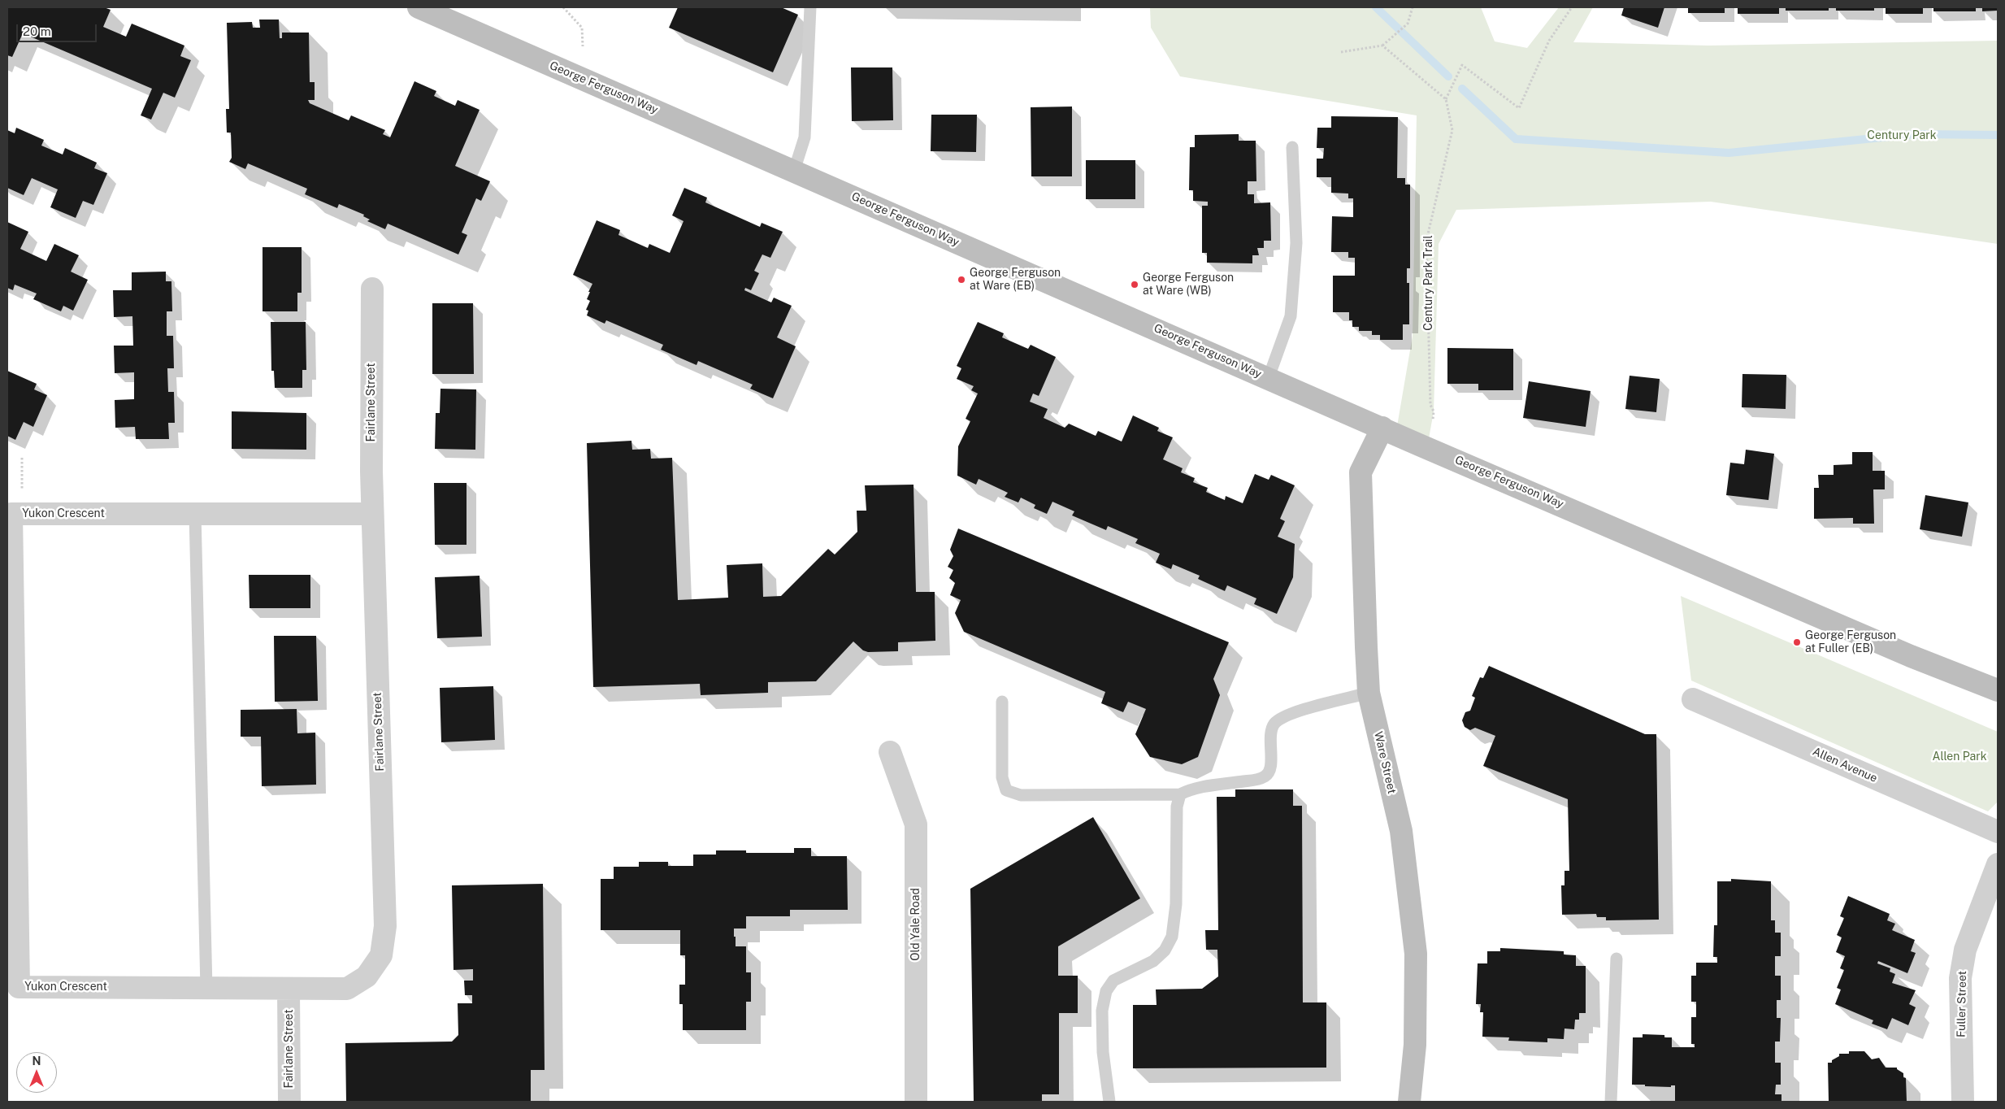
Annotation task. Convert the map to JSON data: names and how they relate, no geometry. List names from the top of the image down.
{
  "streets": {
    "main road": ["George Ferguson Way", "Ware Street"],
    "street": [
      "Fairlane Street",
      "Yukon Crescent",
      "Allen Avenue",
      "Old Yale Road",
      "Fuller Street"
    ],
    "path": ["Century Park Trail"]
  },
  "crossings": [
    ["George Ferguson Way", "Ware Street"],
    ["Fairlane Street", "Yukon Crescent"]
  ],
  "parks": ["Century Park", "Allen Park"],
  "places": ["George Ferguson at Ware (EB)", "George Ferguson at Ware (WB)", "George Ferguson at Fuller (EB)"],
  "scale_bar": "20 m",
  "north": "top"
}
